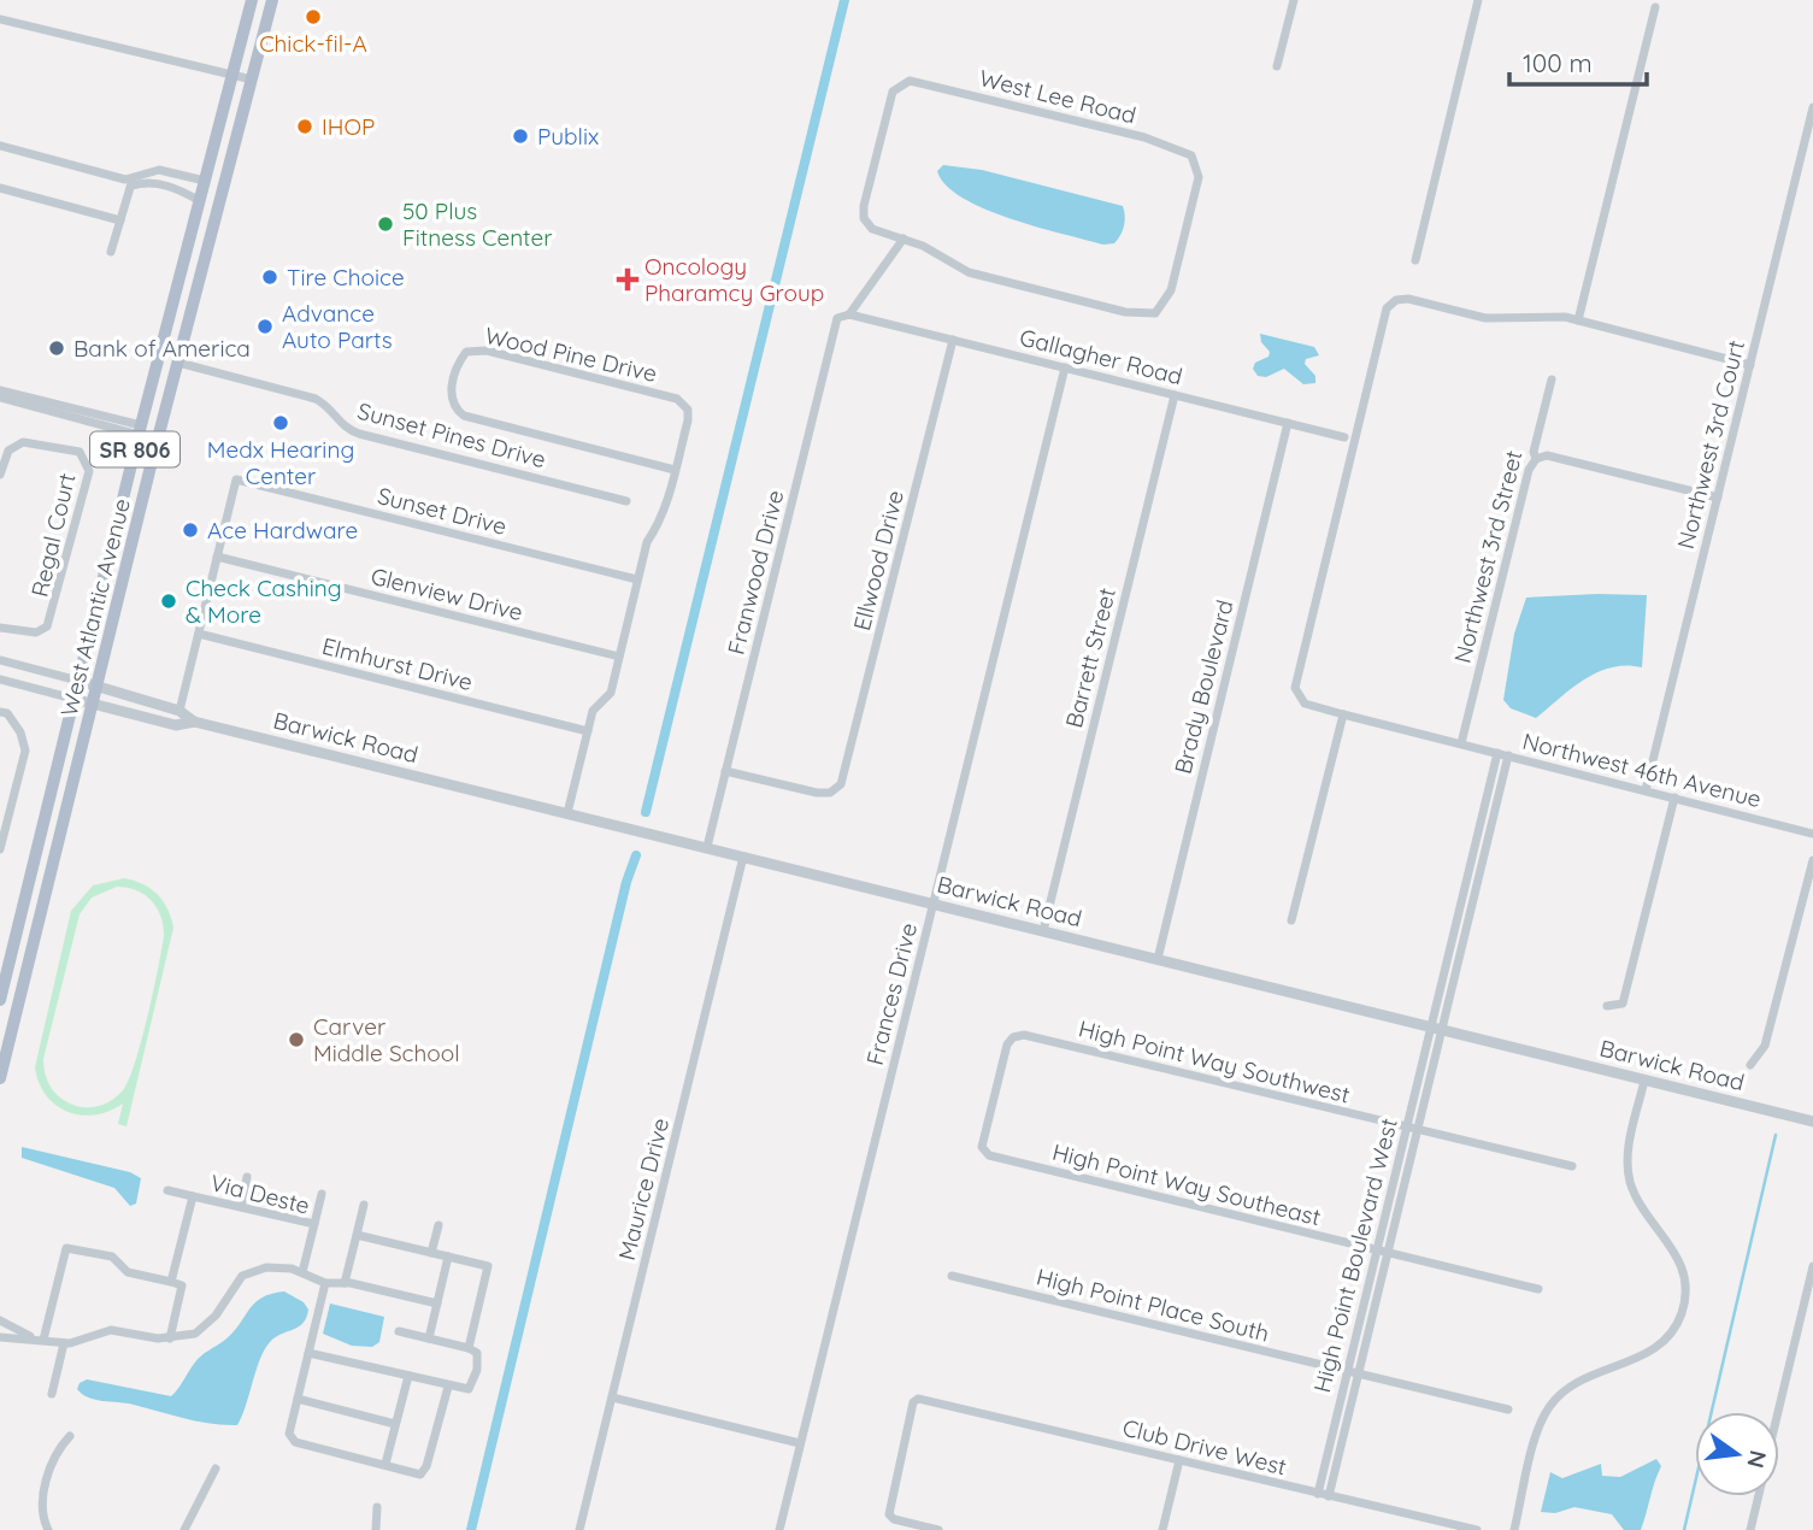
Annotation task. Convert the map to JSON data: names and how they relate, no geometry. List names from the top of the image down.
{
  "streets": {
    "main road": ["SR 806", "West Atlantic Avenue"],
    "street": [
      "West Lee Road",
      "Wood Pine Drive",
      "Gallagher Road",
      "Sunset Pines Drive",
      "Northwest 3rd Court",
      "Sunset Drive",
      "Regal Court",
      "Northwest 3rd Street",
      "Ellwood Drive",
      "Franwood Drive",
      "Glenview Drive",
      "Barrett Street",
      "Elmhurst Drive",
      "Brady Boulevard",
      "Barwick Road",
      "Northwest 46th Avenue",
      "Frances Drive",
      "High Point Way Southwest",
      "High Point Way Southeast",
      "Maurice Drive",
      "Via Deste",
      "High Point Boulevard West",
      "High Point Place South",
      "Club Drive West"
    ]
  },
  "crossings": [
    ["Wood Pine Drive", "Sunset Drive"],
    ["Wood Pine Drive", "Glenview Drive"],
    ["Wood Pine Drive", "Elmhurst Drive"],
    ["Wood Pine Drive", "Barwick Road"],
    ["Gallagher Road", "Ellwood Drive"],
    ["Gallagher Road", "Franwood Drive"],
    ["Gallagher Road", "Barrett Street"],
    ["Gallagher Road", "Brady Boulevard"],
    ["Gallagher Road", "Frances Drive"],
    ["Sunset Pines Drive", "West Atlantic Avenue"],
    ["Northwest 3rd Court", "Northwest 46th Avenue"],
    ["Sunset Drive", "Glenview Drive"],
    ["Northwest 3rd Street", "Northwest 46th Avenue"],
    ["Ellwood Drive", "Franwood Drive"],
    ["Franwood Drive", "Barwick Road"],
    ["West Atlantic Avenue", "Barwick Road"],
    ["Barrett Street", "Barwick Road"],
    ["Brady Boulevard", "Barwick Road"],
    ["Barwick Road", "Frances Drive"],
    ["Barwick Road", "Maurice Drive"],
    ["Barwick Road", "High Point Boulevard West"],
    ["High Point Way Southwest", "High Point Way Southeast"],
    ["High Point Way Southwest", "High Point Boulevard West"],
    ["High Point Way Southeast", "High Point Boulevard West"],
    ["High Point Boulevard West", "High Point Place South"],
    ["High Point Boulevard West", "Club Drive West"]
  ],
  "places": {
    "other": [
      "Chick-fil-A",
      "IHOP",
      "Publix",
      "50 Plus Fitness Center",
      "Tire Choice",
      "Advance Auto Parts",
      "Bank of America",
      "Medx Hearing Center",
      "Ace Hardware",
      "Check Cashing & More",
      "Carver Middle School"
    ],
    "health": ["Oncology Pharamcy Group"]
  },
  "scale_bar": "100 m",
  "north": "right"
}
